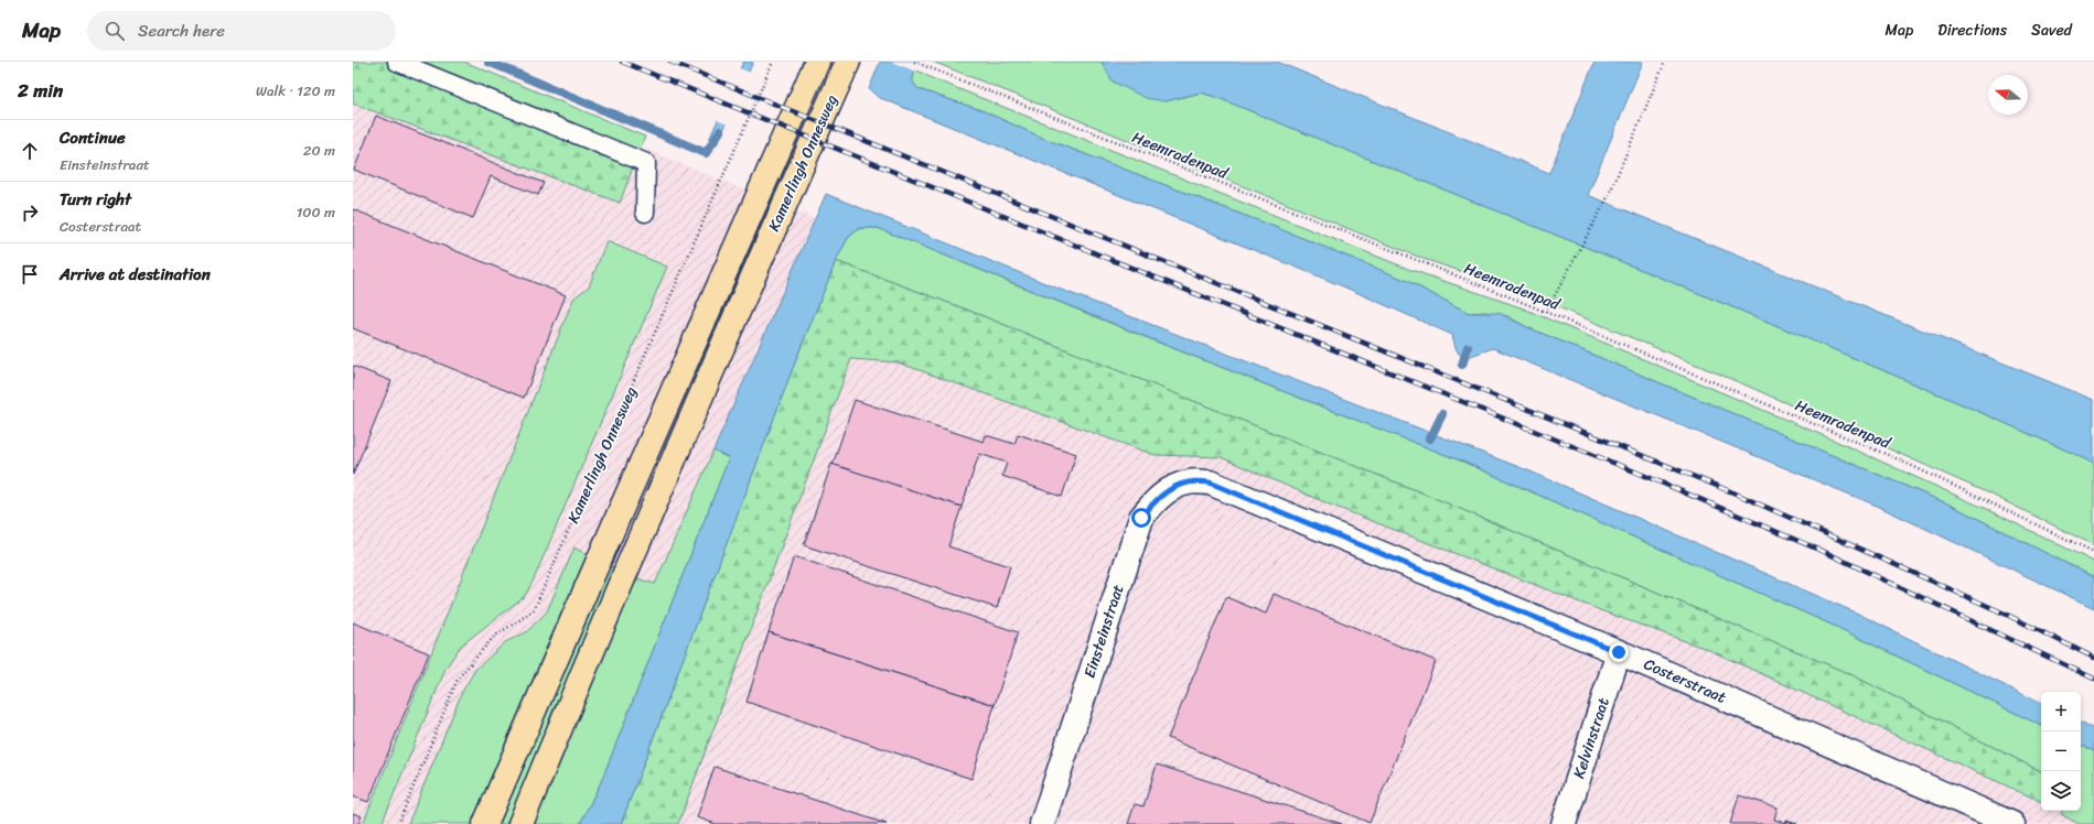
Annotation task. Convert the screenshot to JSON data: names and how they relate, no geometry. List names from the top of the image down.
{
  "streets": {
    "main road": ["Kamerlingh Onnesweg"],
    "street": ["Einsteinstraat", "Costerstraat", "Kelvinstraat"],
    "path": ["Heemradenpad"]
  },
  "crossings": [
    ["Einsteinstraat", "Costerstraat"],
    ["Costerstraat", "Kelvinstraat"]
  ],
  "north": "left",
  "page": {
    "header": "Map",
    "search": "Search here",
    "nav": ["Map", "Directions", "Saved"],
    "heading": ["2 min", "Walk · 120 m"],
    "list": [
      ["Continue", "Einsteinstraat", "20 m"],
      ["Turn right", "Costerstraat", "100 m"],
      "Arrive at destination"
    ],
    "map_buttons": ["+", "−"]
  }
}
